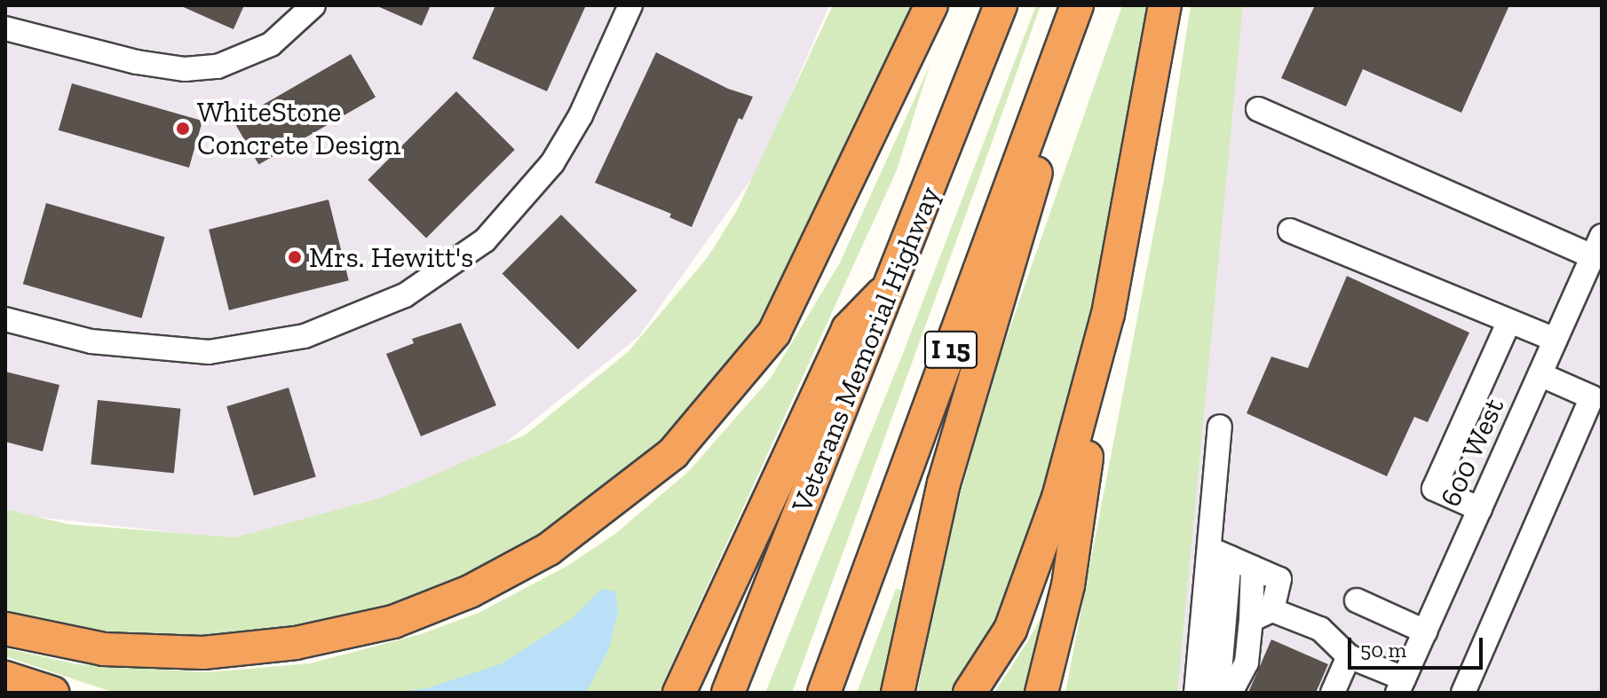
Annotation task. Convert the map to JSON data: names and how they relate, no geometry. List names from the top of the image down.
{
  "streets": {
    "highway": ["Veterans Memorial Highway", "I 15"],
    "street": ["600 West"]
  },
  "places": ["WhiteStone Concrete Design", "Mrs. Hewitt's"],
  "scale_bar": "50 m"
}
